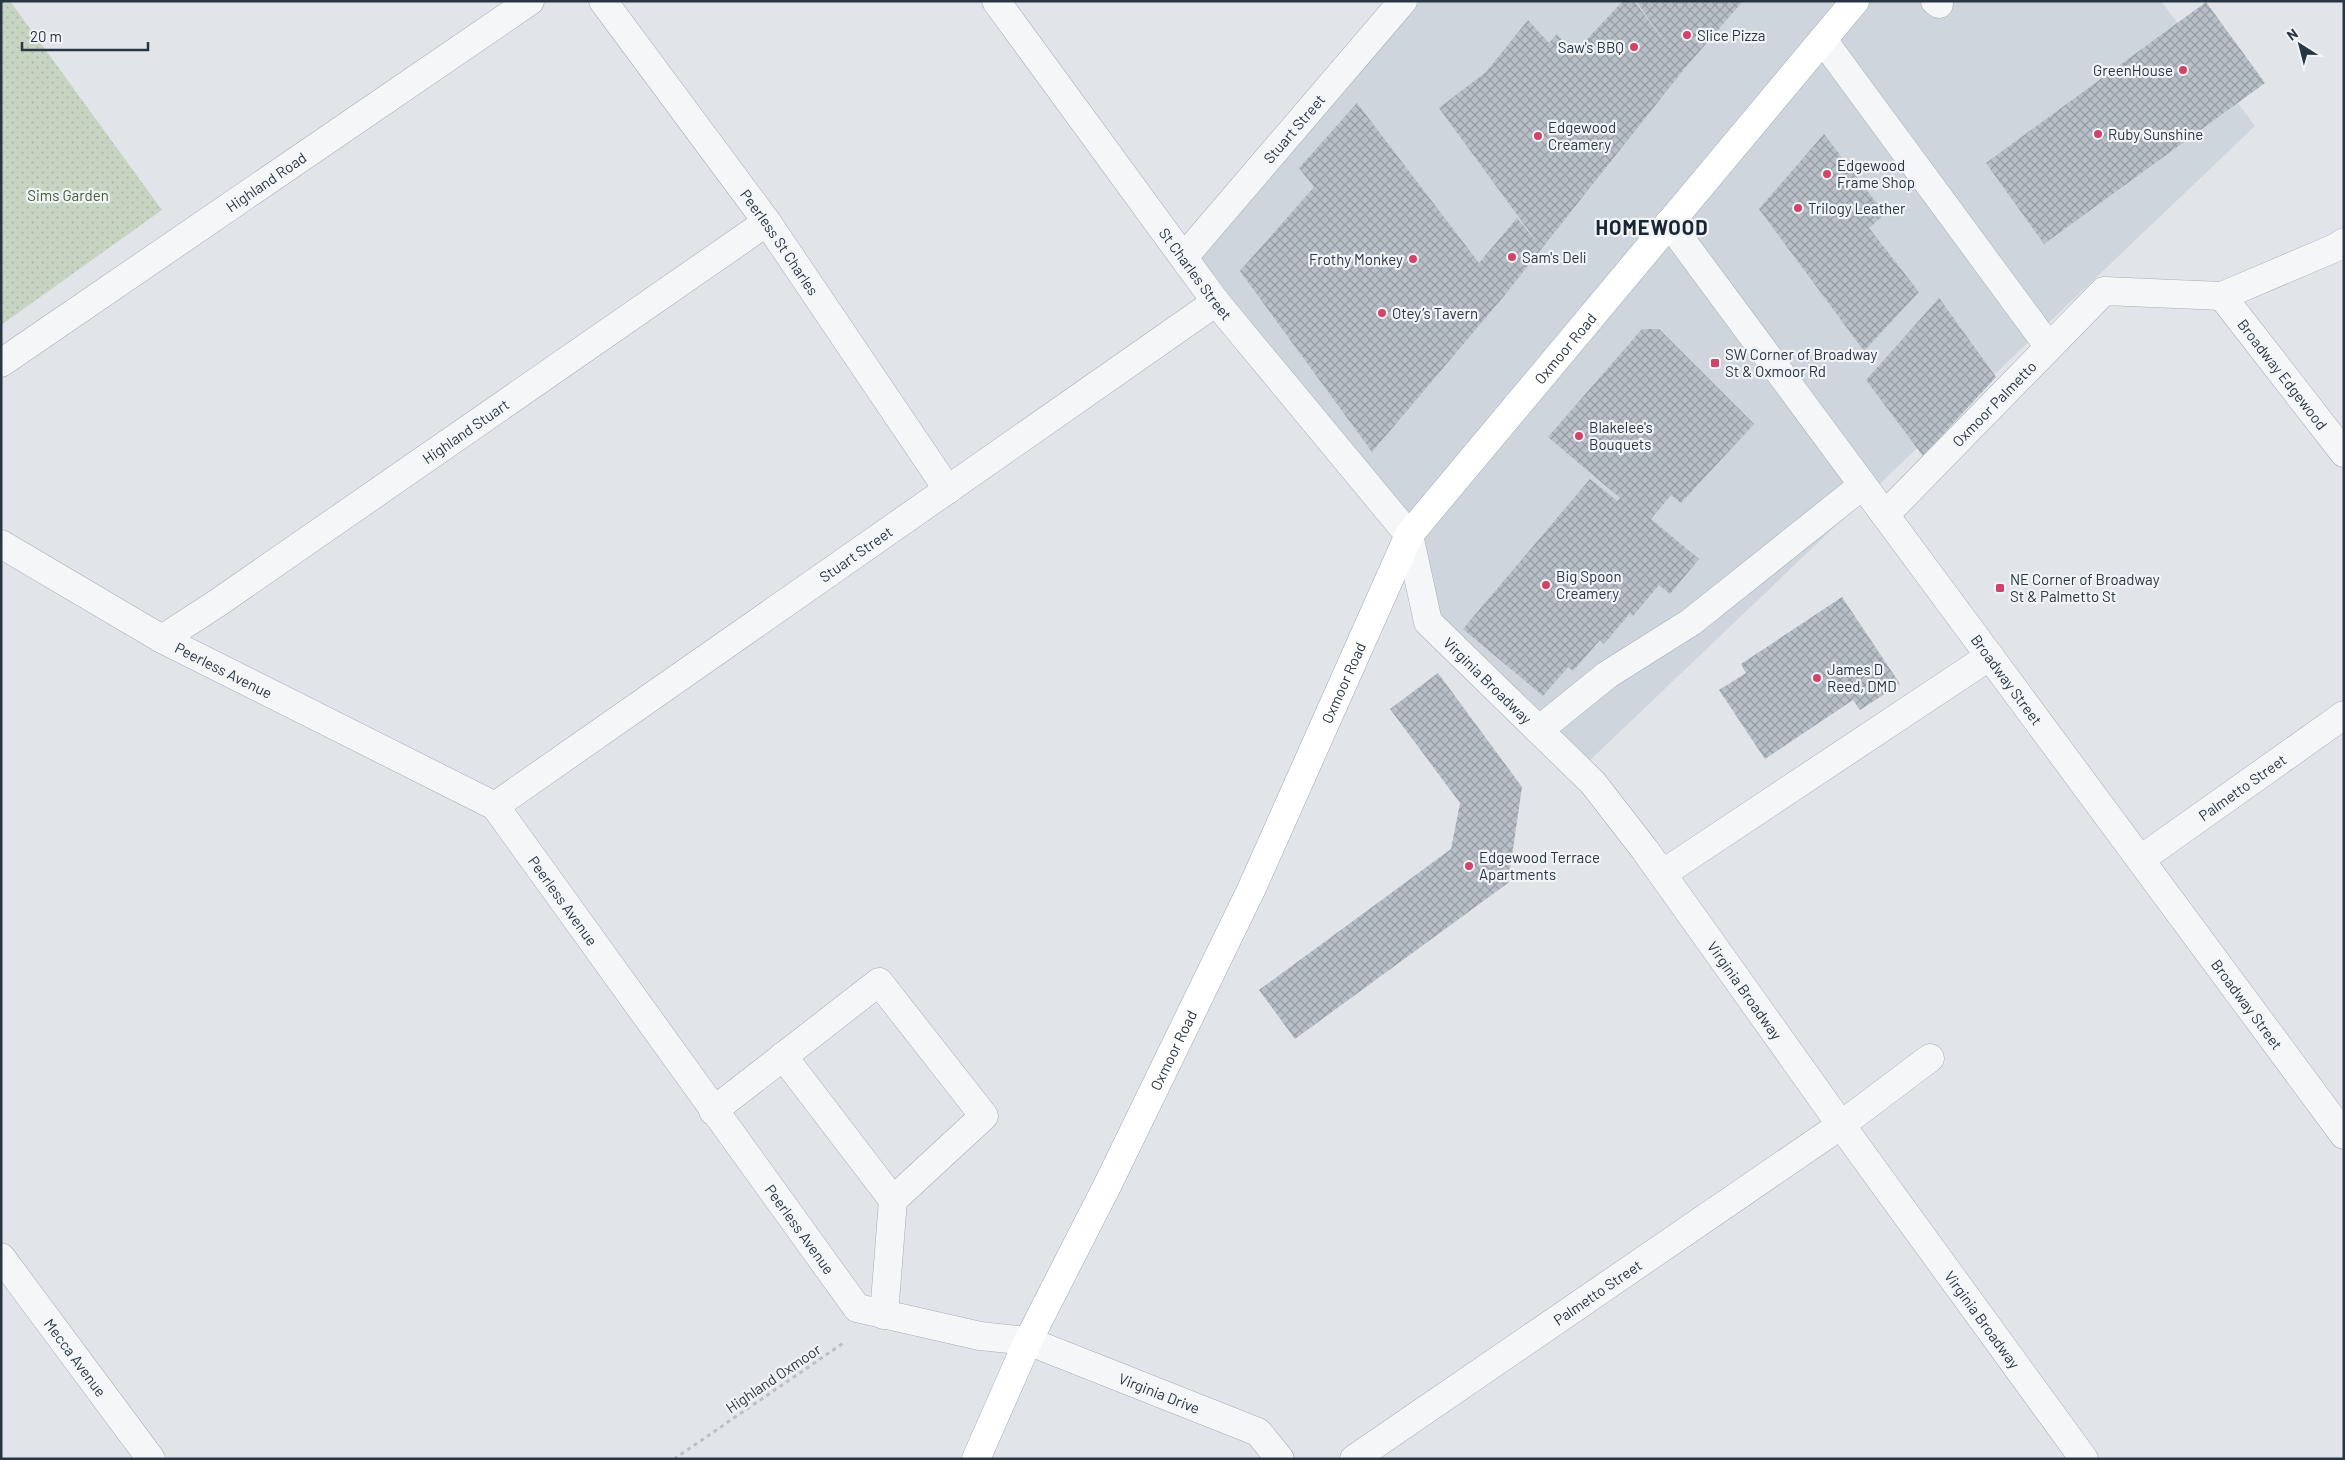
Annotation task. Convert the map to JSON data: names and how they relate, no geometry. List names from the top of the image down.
{
  "streets": {
    "main road": ["Oxmoor Road"],
    "street": [
      "Stuart Street",
      "Highland Road",
      "Peerless St Charles",
      "St Charles Street",
      "Broadway Edgewood",
      "Oxmoor Palmetto",
      "Highland Stuart",
      "Peerless Avenue",
      "Broadway Street",
      "Virginia Broadway",
      "Palmetto Street",
      "Mecca Avenue",
      "Virginia Drive"
    ],
    "path": ["Highland Oxmoor"]
  },
  "crossings": [
    ["Stuart Street", "Peerless St Charles"],
    ["Stuart Street", "St Charles Street"],
    ["Stuart Street", "Peerless Avenue"],
    ["Peerless St Charles", "Highland Stuart"],
    ["St Charles Street", "Oxmoor Road"],
    ["St Charles Street", "Virginia Broadway"],
    ["Oxmoor Road", "Peerless Avenue"],
    ["Oxmoor Road", "Broadway Street"],
    ["Oxmoor Road", "Virginia Broadway"],
    ["Oxmoor Road", "Virginia Drive"],
    ["Broadway Edgewood", "Oxmoor Palmetto"],
    ["Oxmoor Palmetto", "Broadway Street"],
    ["Highland Stuart", "Peerless Avenue"],
    ["Peerless Avenue", "Highland Oxmoor"],
    ["Peerless Avenue", "Virginia Drive"],
    ["Broadway Street", "Palmetto Street"],
    ["Virginia Broadway", "Palmetto Street"]
  ],
  "districts": ["HOMEWOOD"],
  "parks": ["Sims Garden"],
  "places": {
    "other": [
      "Slice Pizza",
      "Saw's BBQ",
      "GreenHouse",
      "Ruby Sunshine",
      "Edgewood Creamery",
      "Edgewood Frame Shop",
      "Trilogy Leather",
      "Sam's Deli",
      "Frothy Monkey",
      "Otey’s Tavern",
      "Blakelee's Bouquets",
      "Big Spoon Creamery",
      "James D Reed, DMD",
      "Edgewood Terrace Apartments"
    ],
    "transit": ["SW Corner of Broadway St & Oxmoor Rd", "NE Corner of Broadway St & Palmetto St"]
  },
  "scale_bar": "20 m",
  "north": "top left"
}
